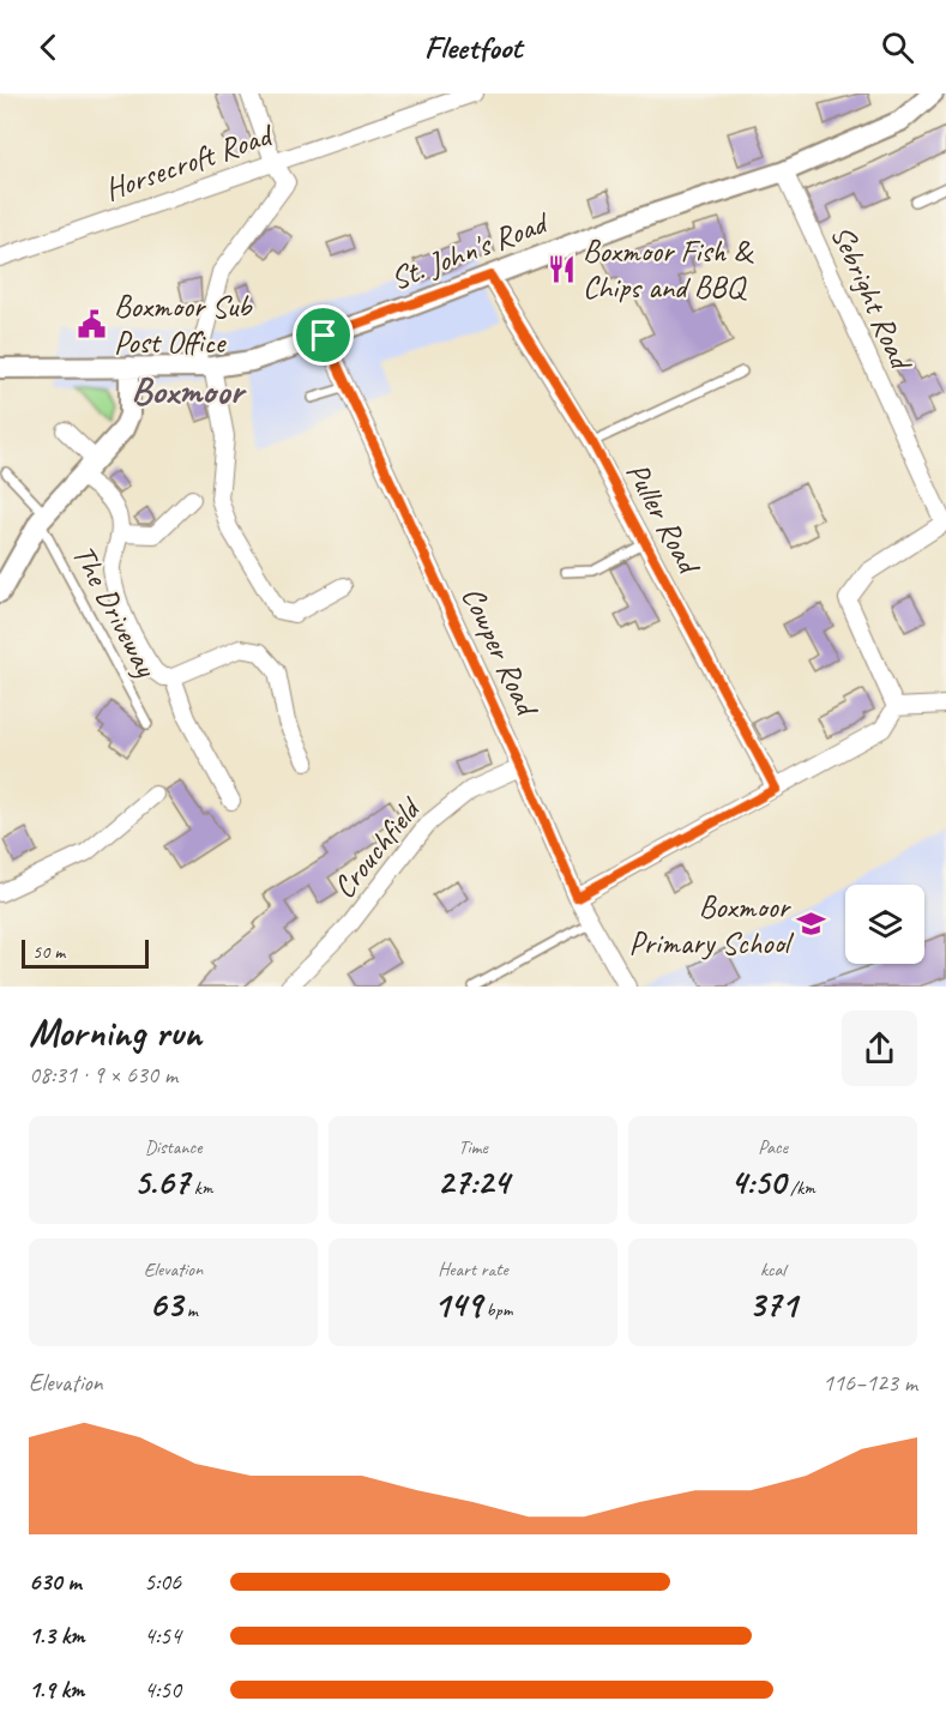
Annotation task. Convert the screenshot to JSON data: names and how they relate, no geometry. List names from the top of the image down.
{
  "streets": {
    "street": [
      "Horsecroft Road",
      "St. John's Road",
      "Sebright Road",
      "Puller Road",
      "Cowper Road",
      "Crouchfield"
    ],
    "lane": ["The Driveway"]
  },
  "crossings": [
    ["St. John's Road", "Sebright Road"],
    ["St. John's Road", "Puller Road"],
    ["St. John's Road", "Cowper Road"],
    ["Cowper Road", "Crouchfield"]
  ],
  "districts": ["Boxmoor"],
  "places": {
    "restaurant": ["Boxmoor Fish & Chips and BBQ"],
    "public building": ["Boxmoor Sub Post Office"],
    "school or university": ["Boxmoor Primary School"]
  },
  "scale_bar": "50 m",
  "page": {
    "header": "Fleetfoot",
    "scale": "50 m",
    "heading": ["Morning run", "08:31 · 9 × 630 m"],
    "stats": [
      ["Distance", "5.67 km"],
      ["Time", "27:24"],
      ["Pace", "4:50 /km"],
      ["Elevation", "63 m"],
      ["Heart rate", "149 bpm"],
      ["kcal", "371"]
    ],
    "chart": ["Elevation", "116–123 m"],
    "list": [
      {
        "name": "630 m",
        "note": "5:06"
      },
      {
        "name": "1.3 km",
        "note": "4:54"
      },
      {
        "name": "1.9 km",
        "note": "4:50"
      }
    ]
  }
}
